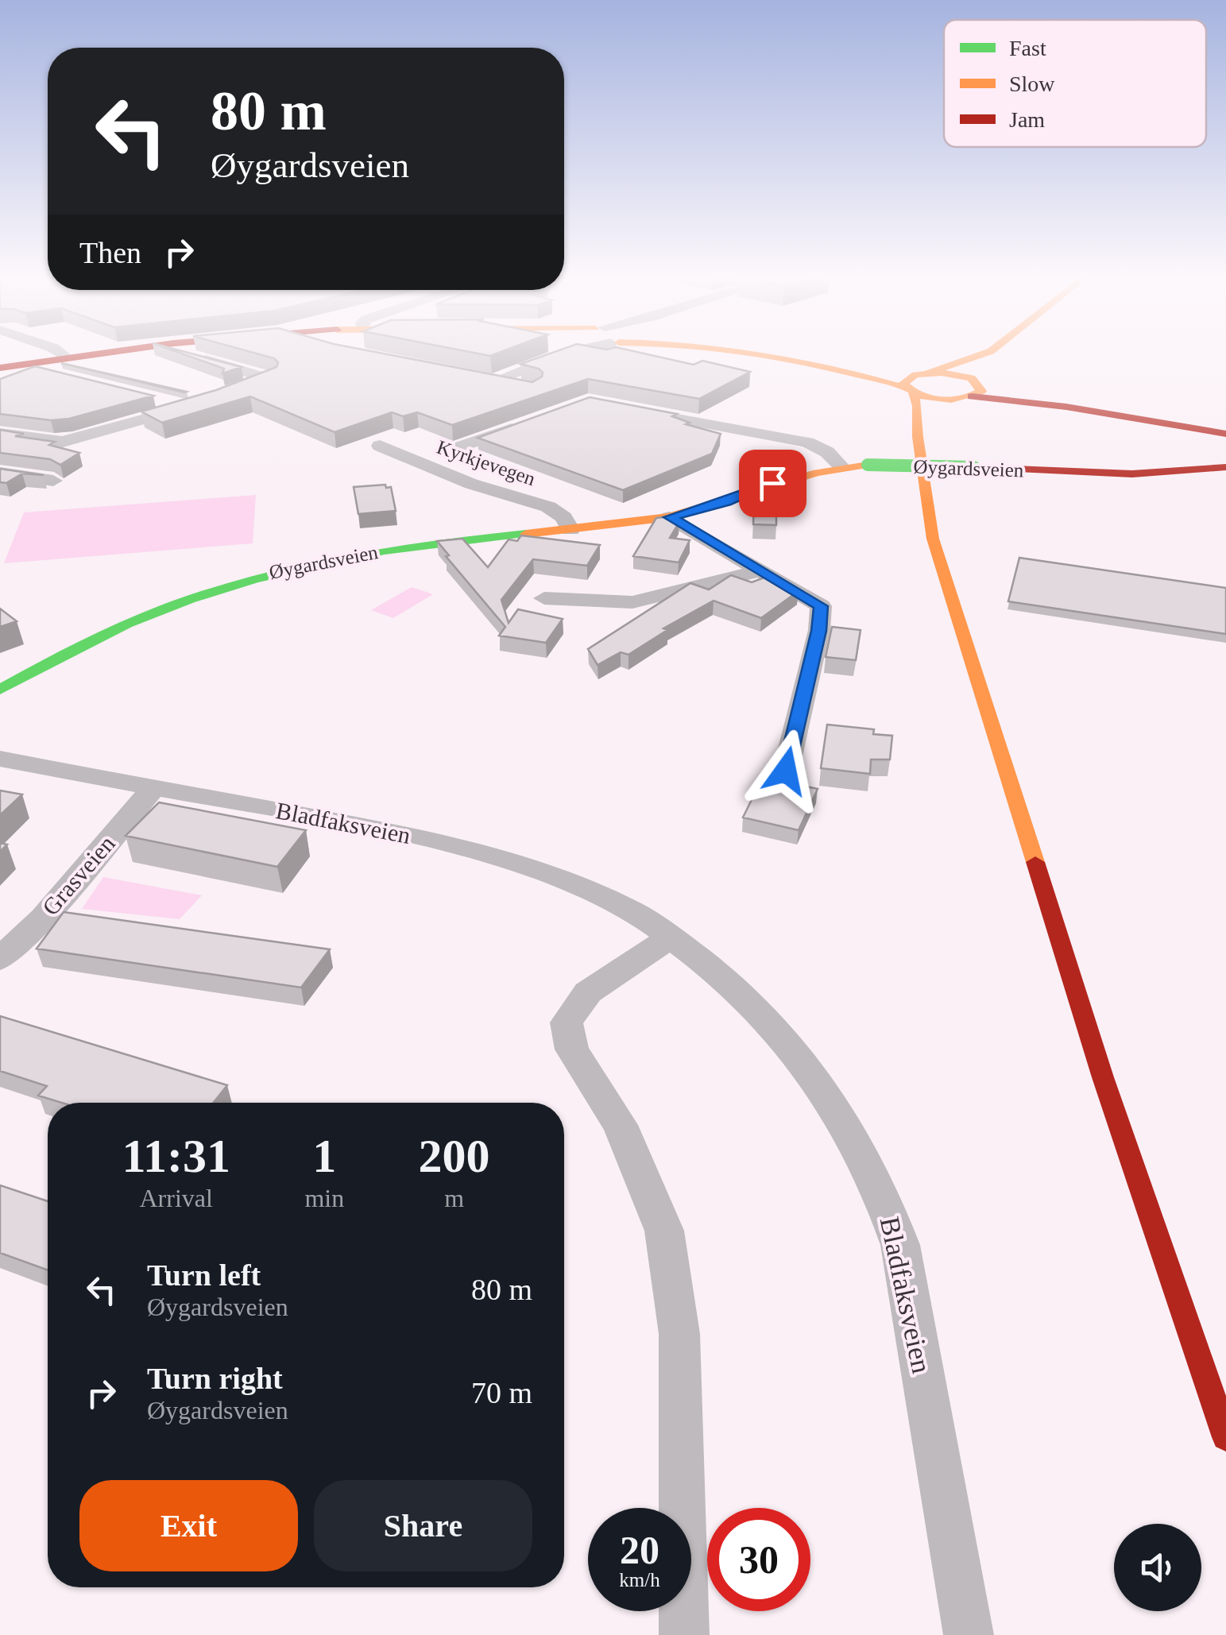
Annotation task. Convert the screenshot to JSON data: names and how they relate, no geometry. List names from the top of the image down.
{
  "streets": {
    "main road": ["Øygardsveien"],
    "street": ["Kyrkjevegen", "Bladfaksveien", "Grasveien"]
  },
  "crossings": [
    ["Kyrkjevegen", "Øygardsveien"],
    ["Bladfaksveien", "Grasveien"]
  ],
  "legend": ["Fast", "Slow", "Jam"],
  "page": {
    "turn": ["80 m", "Øygardsveien"],
    "then": "Then",
    "eta": [
      "11:31",
      "Arrival",
      "1",
      "min",
      "200",
      "m"
    ],
    "list": [
      {
        "name": "Turn left",
        "note": "Øygardsveien",
        "value": "80 m"
      },
      {
        "name": "Turn right",
        "note": "Øygardsveien",
        "value": "70 m"
      }
    ],
    "buttons": ["Exit", "Share"],
    "speed": "20 km/h",
    "limit": "30"
  }
}
